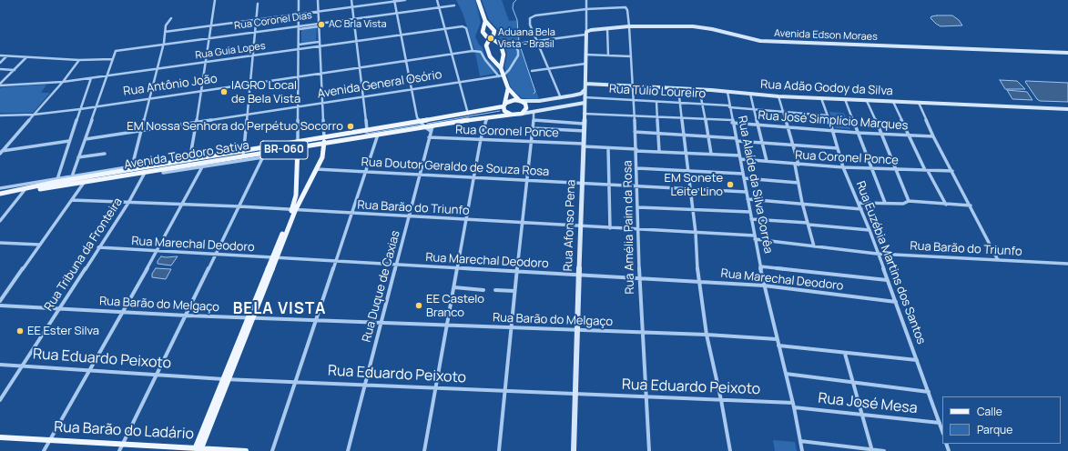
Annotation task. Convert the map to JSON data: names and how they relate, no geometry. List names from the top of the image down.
{
  "streets": {
    "main road": ["BR-060", "Avenida Teodoro Sativa", "Rua Barão do Ladário"],
    "street": [
      "Rua Coronel Dias",
      "Avenida Edson Moraes",
      "Rua Guia Lopes",
      "Avenida General Osório",
      "Rua Antônio João",
      "Rua Adão Godoy da Silva",
      "Rua Túlio Loureiro",
      "Rua José Simplício Marques",
      "Rua Coronel Ponce",
      "Rua Doutor Geraldo de Souza Rosa",
      "Rua Alaíde da Silva Corrêa",
      "Rua Barão do Triunfo",
      "Rua Afonso Pena",
      "Rua Amélia Paim da Rosa",
      "Rua Marechal Deodoro",
      "Rua Tribuna da Fronteira",
      "Rua Euzébia Martins dos Santos",
      "Rua Duque de Caxias",
      "Rua Barão do Melgaço",
      "Rua Eduardo Peixoto",
      "Rua José Mesa"
    ]
  },
  "crossings": [
    ["Avenida Edson Moraes", "Rua Afonso Pena"],
    ["Avenida Edson Moraes", "Rua Amélia Paim da Rosa"],
    ["Rua Guia Lopes", "Rua Antônio João"],
    ["Rua Adão Godoy da Silva", "Rua Alaíde da Silva Corrêa"],
    ["Rua Adão Godoy da Silva", "Rua Afonso Pena"],
    ["Rua Adão Godoy da Silva", "Rua Amélia Paim da Rosa"],
    ["Rua Adão Godoy da Silva", "Rua Euzébia Martins dos Santos"],
    ["Rua Túlio Loureiro", "Rua Alaíde da Silva Corrêa"],
    ["Rua Túlio Loureiro", "Rua Afonso Pena"],
    ["Rua Túlio Loureiro", "Rua Amélia Paim da Rosa"],
    ["Rua José Simplício Marques", "Rua Alaíde da Silva Corrêa"],
    ["Rua José Simplício Marques", "Rua Afonso Pena"],
    ["Rua José Simplício Marques", "Rua Amélia Paim da Rosa"],
    ["Rua José Simplício Marques", "Rua Euzébia Martins dos Santos"],
    ["Rua Coronel Ponce", "Rua Alaíde da Silva Corrêa"],
    ["Rua Coronel Ponce", "Rua Afonso Pena"],
    ["Rua Coronel Ponce", "Rua Amélia Paim da Rosa"],
    ["Rua Coronel Ponce", "Rua Euzébia Martins dos Santos"],
    ["Rua Coronel Ponce", "Rua Duque de Caxias"],
    ["BR-060", "Avenida Teodoro Sativa"],
    ["Avenida Teodoro Sativa", "Rua Tribuna da Fronteira"],
    ["Avenida Teodoro Sativa", "Rua Duque de Caxias"],
    ["Rua Doutor Geraldo de Souza Rosa", "Rua Alaíde da Silva Corrêa"],
    ["Rua Doutor Geraldo de Souza Rosa", "Rua Afonso Pena"],
    ["Rua Doutor Geraldo de Souza Rosa", "Rua Amélia Paim da Rosa"],
    ["Rua Doutor Geraldo de Souza Rosa", "Rua Duque de Caxias"],
    ["Rua Alaíde da Silva Corrêa", "Rua Barão do Triunfo"],
    ["Rua Alaíde da Silva Corrêa", "Rua Marechal Deodoro"],
    ["Rua Alaíde da Silva Corrêa", "Rua Barão do Melgaço"],
    ["Rua Alaíde da Silva Corrêa", "Rua Eduardo Peixoto"],
    ["Rua Alaíde da Silva Corrêa", "Rua José Mesa"],
    ["Rua Barão do Triunfo", "Rua Afonso Pena"],
    ["Rua Barão do Triunfo", "Rua Amélia Paim da Rosa"],
    ["Rua Barão do Triunfo", "Rua Tribuna da Fronteira"],
    ["Rua Barão do Triunfo", "Rua Euzébia Martins dos Santos"],
    ["Rua Barão do Triunfo", "Rua Duque de Caxias"],
    ["Rua Afonso Pena", "Rua Amélia Paim da Rosa"],
    ["Rua Afonso Pena", "Rua Marechal Deodoro"],
    ["Rua Afonso Pena", "Rua Barão do Melgaço"],
    ["Rua Afonso Pena", "Rua Eduardo Peixoto"],
    ["Rua Amélia Paim da Rosa", "Rua Marechal Deodoro"],
    ["Rua Amélia Paim da Rosa", "Rua Barão do Melgaço"],
    ["Rua Amélia Paim da Rosa", "Rua Eduardo Peixoto"],
    ["Rua Marechal Deodoro", "Rua Tribuna da Fronteira"],
    ["Rua Marechal Deodoro", "Rua Euzébia Martins dos Santos"],
    ["Rua Marechal Deodoro", "Rua Duque de Caxias"],
    ["Rua Tribuna da Fronteira", "Rua Barão do Melgaço"],
    ["Rua Tribuna da Fronteira", "Rua Eduardo Peixoto"],
    ["Rua Euzébia Martins dos Santos", "Rua José Mesa"],
    ["Rua Duque de Caxias", "Rua Barão do Melgaço"],
    ["Rua Duque de Caxias", "Rua Eduardo Peixoto"],
    ["Rua Eduardo Peixoto", "Rua José Mesa"]
  ],
  "districts": ["BELA VISTA"],
  "places": [
    "AC Brla Vista",
    "Aduana Bela Vista - Brasil",
    "IAGRO Local de Bela Vista",
    "EM Nossa Senhora do Perpétuo Socorro",
    "EM Sonete Leite Lino",
    "EE Castelo Branco",
    "EE Ester Silva"
  ],
  "legend": ["Calle", "Parque"]
}
